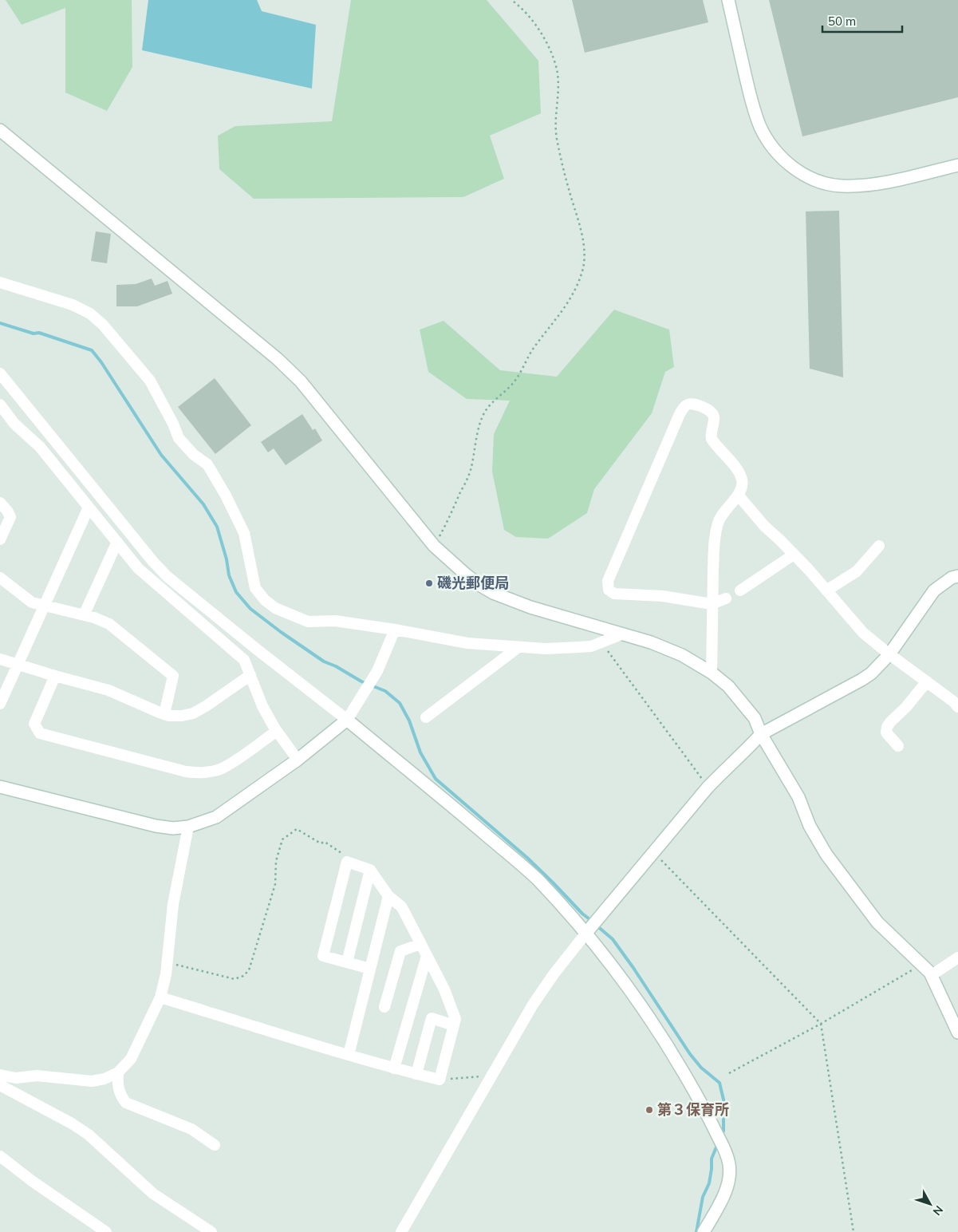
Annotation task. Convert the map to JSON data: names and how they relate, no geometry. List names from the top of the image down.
{
  "places": ["磯光郵便局", "第３保育所"],
  "scale_bar": "50 m",
  "north": "bottom right"
}
